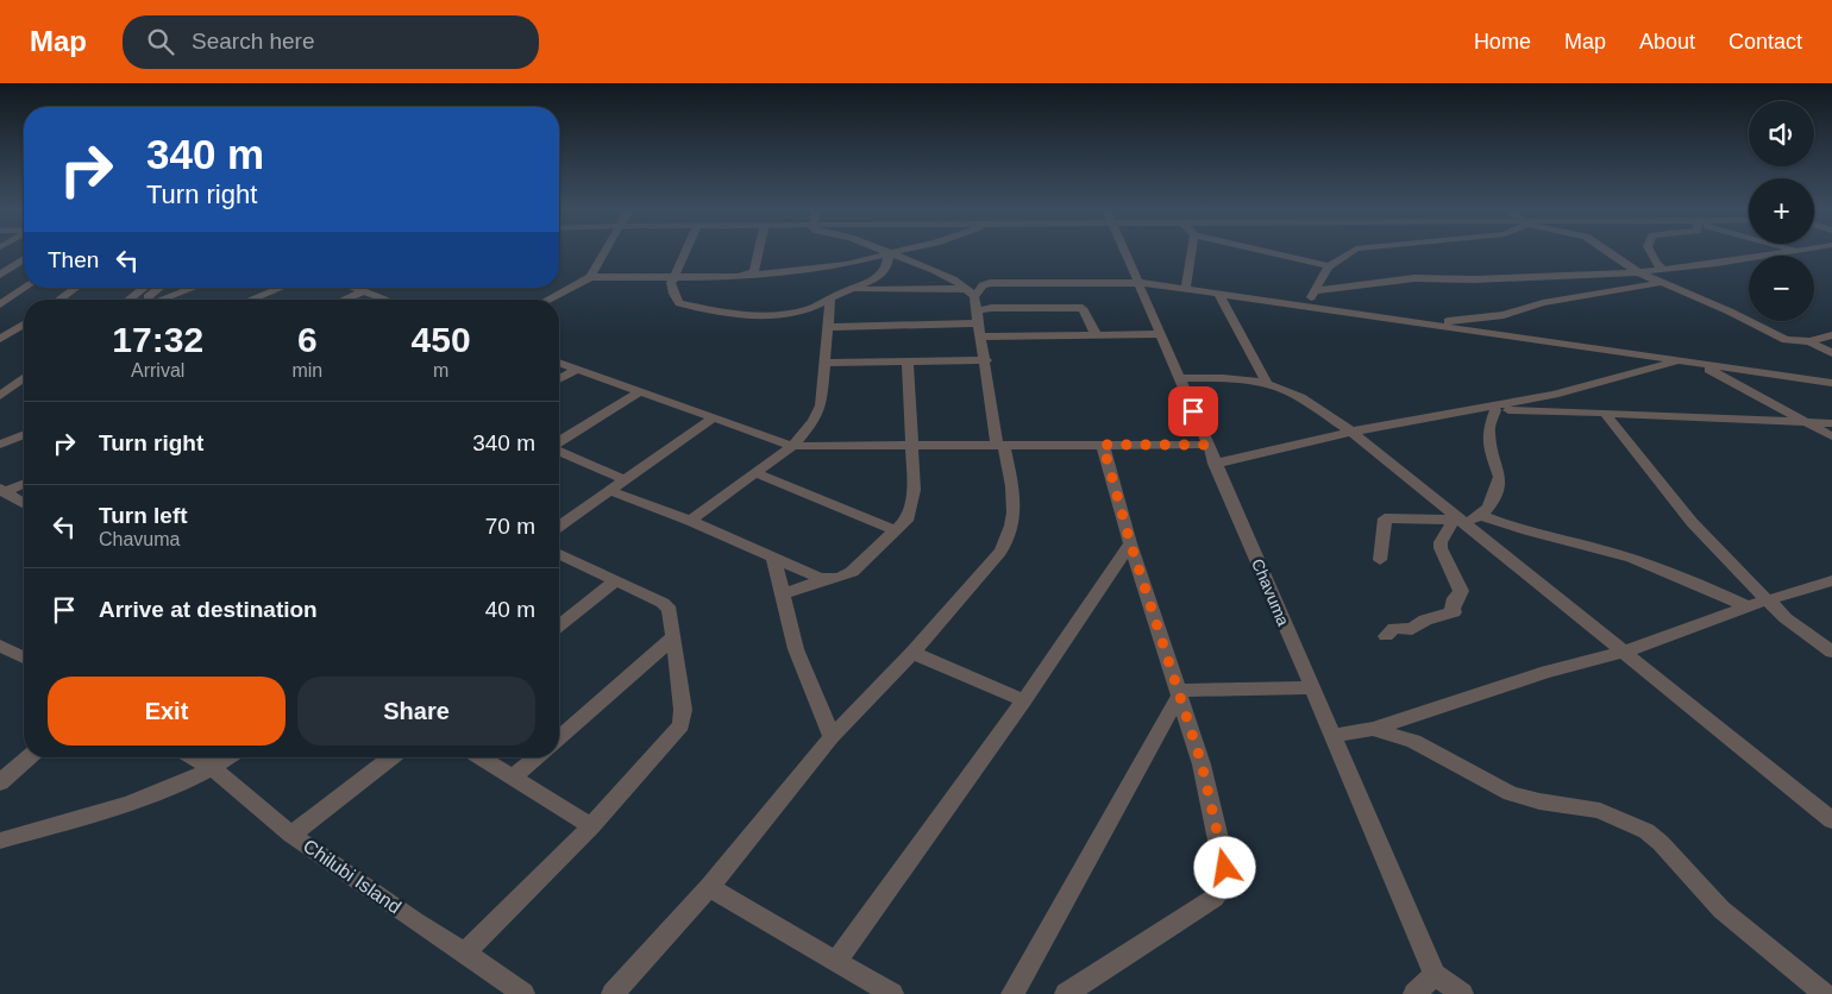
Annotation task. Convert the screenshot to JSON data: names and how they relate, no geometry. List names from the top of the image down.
{
  "streets": {
    "street": ["Chavuma", "Chilubi Island"]
  },
  "page": {
    "header": "Map",
    "search": "Search here",
    "nav": [
      "Home",
      "Map",
      "About",
      "Contact"
    ],
    "map_buttons": ["+", "−"],
    "turn": ["340 m", "Turn right"],
    "then": "Then",
    "eta": [
      "17:32",
      "Arrival",
      "6",
      "min",
      "450",
      "m"
    ],
    "list": [
      {
        "name": "Turn right",
        "value": "340 m"
      },
      {
        "name": "Turn left",
        "note": "Chavuma",
        "value": "70 m"
      },
      {
        "name": "Arrive at destination",
        "value": "40 m"
      }
    ],
    "buttons": ["Exit", "Share"]
  }
}
